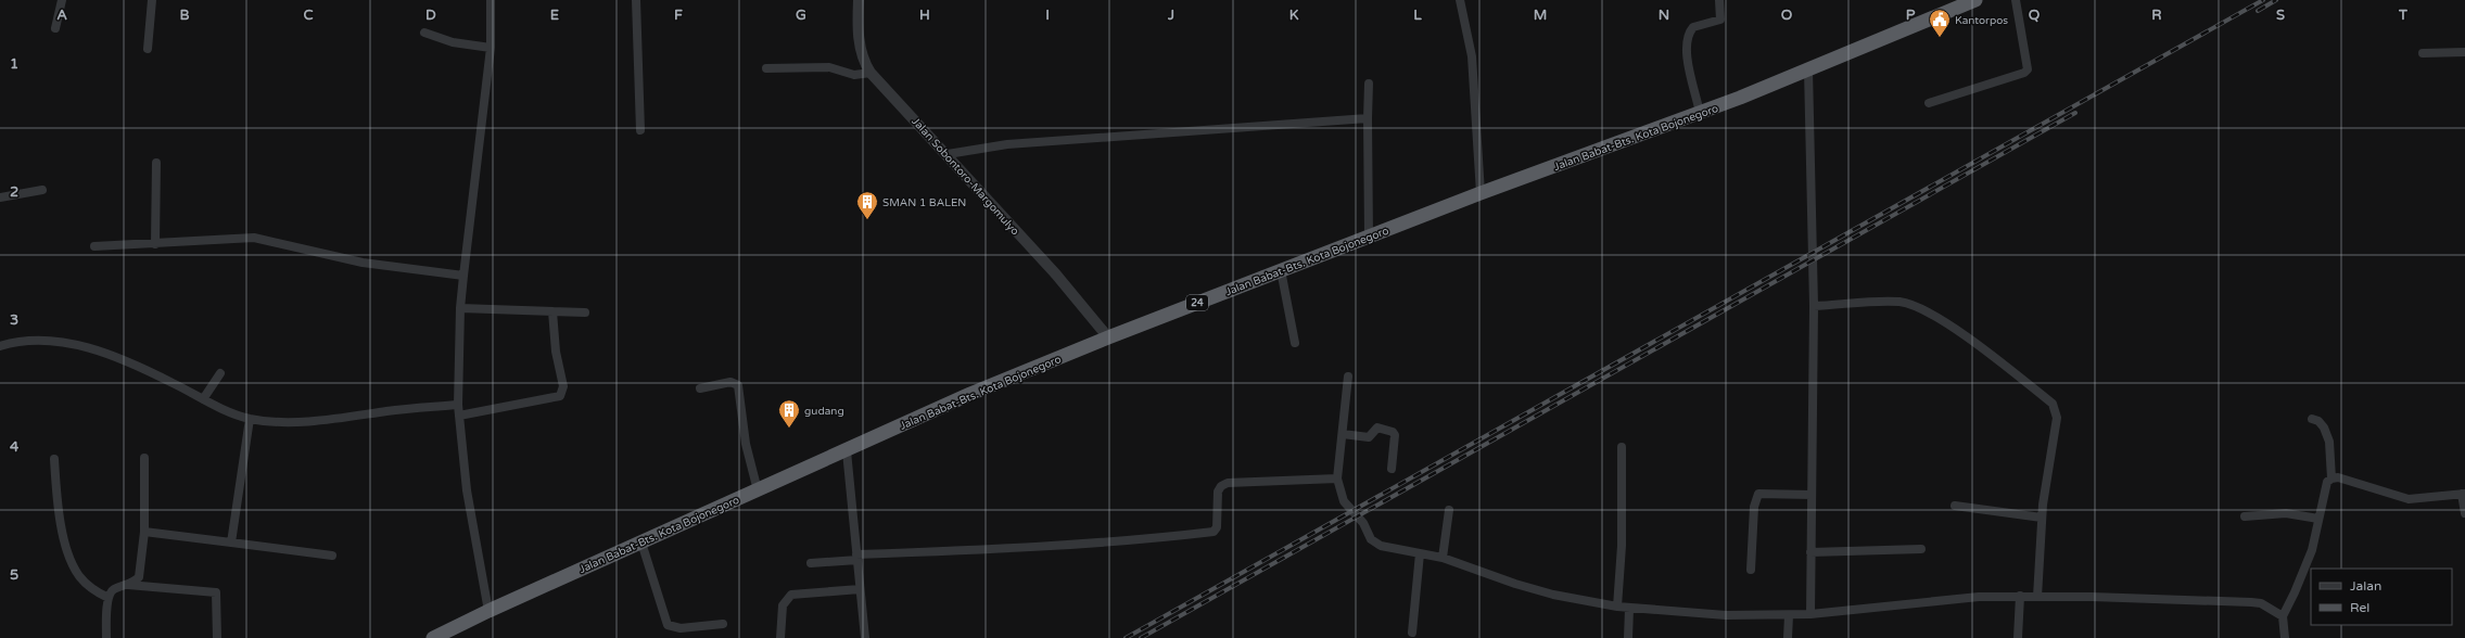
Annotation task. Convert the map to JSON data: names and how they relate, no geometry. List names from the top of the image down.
{
  "streets": {
    "highway": ["Jalan Babat-Bts. Kota Bojonegoro", "24"],
    "street": ["Jalan Sobontoro-Margomulyo"]
  },
  "crossings": [
    ["Jalan Babat-Bts. Kota Bojonegoro", "Jalan Sobontoro-Margomulyo"]
  ],
  "places": {
    "public building": ["Kantorpos"],
    "building": ["SMAN 1 BALEN", "gudang"]
  },
  "legend": ["Jalan", "Rel"],
  "grid": {
    "columns": [
      "A",
      "B",
      "C",
      "D",
      "E",
      "F",
      "G",
      "H",
      "I",
      "J",
      "K",
      "L",
      "M",
      "N",
      "O",
      "P",
      "Q",
      "R",
      "S",
      "T"
    ],
    "rows": [
      "1",
      "2",
      "3",
      "4",
      "5"
    ]
  }
}
